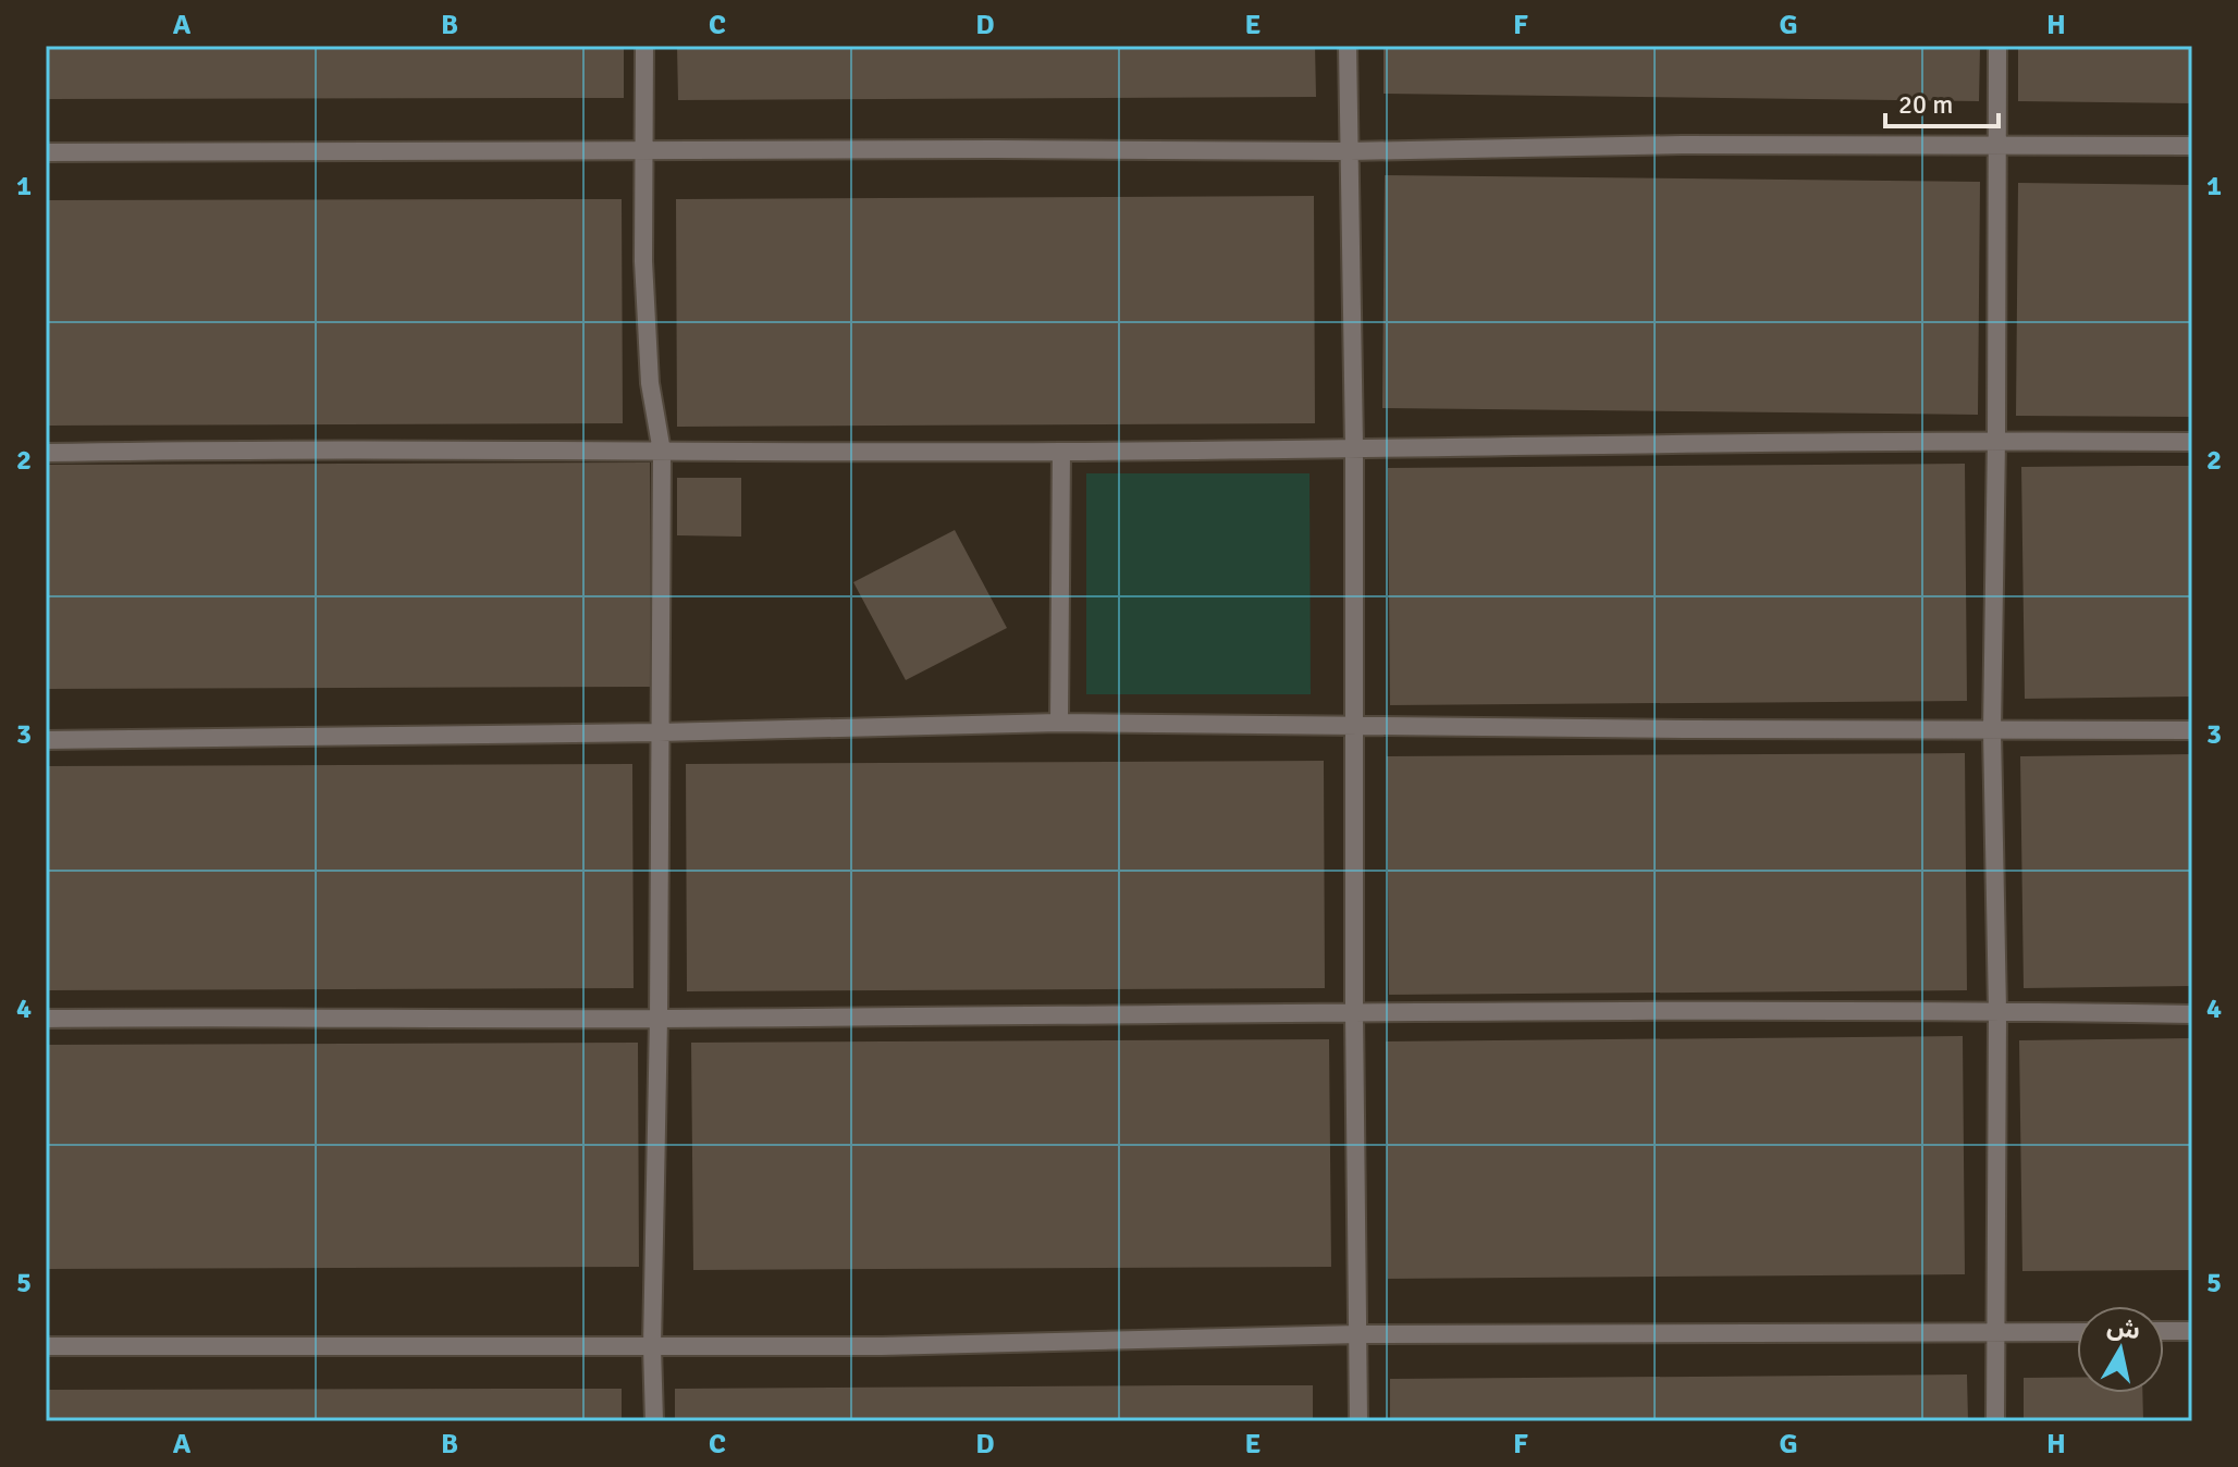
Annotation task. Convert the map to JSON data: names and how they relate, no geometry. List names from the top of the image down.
{
  "scale_bar": "20 m",
  "north": "top",
  "grid": {
    "columns": [
      "A",
      "B",
      "C",
      "D",
      "E",
      "F",
      "G",
      "H"
    ],
    "rows": [
      "1",
      "2",
      "3",
      "4",
      "5"
    ]
  }
}
